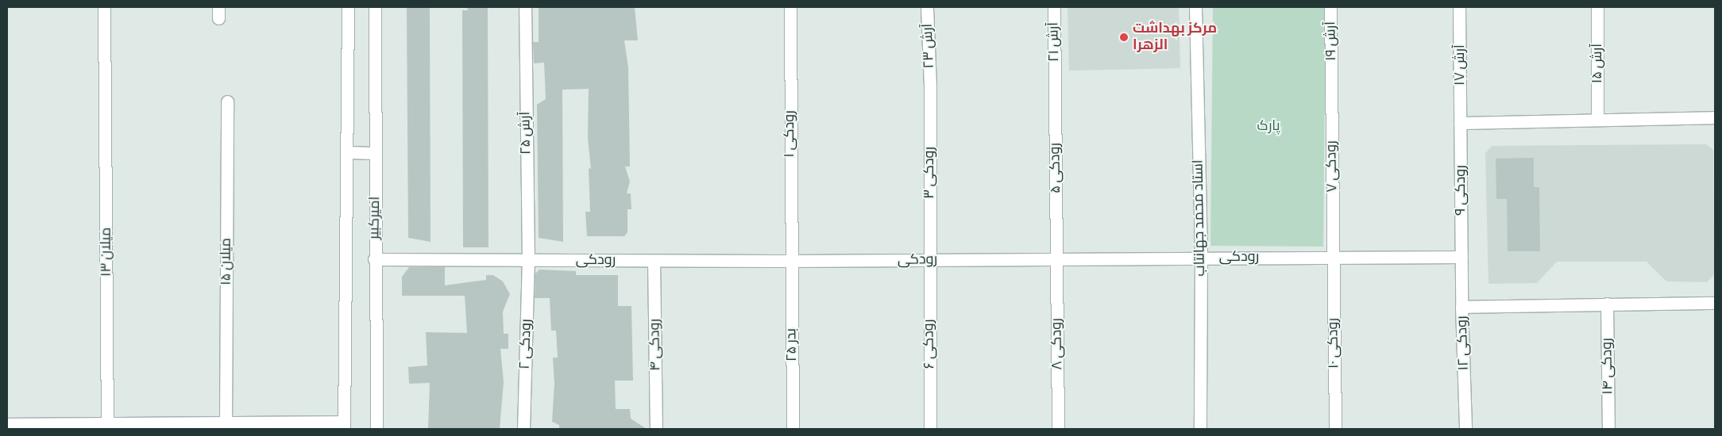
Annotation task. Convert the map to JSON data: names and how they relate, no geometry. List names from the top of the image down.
{
  "streets": {
    "street": [
      "آرش ۱۹",
      "آرش ۲۱",
      "آرش ۲۳",
      "آرش ۱۵",
      "آرش ۱۷",
      "آرش ۲۵",
      "رودکی ۱",
      "رودکی ۷",
      "رودکی ۵",
      "رودکی ۳",
      "رودکی ۹",
      "امیرکبیر",
      "استاد محمد جهانتاب",
      "میلان ۱۳",
      "رودکی",
      "میلان ۱۵",
      "رودکی ۱۰",
      "رودکی ۱۲",
      "رودکی ۲",
      "رودکی ۶",
      "رودکی ۸",
      "رودکی ۴",
      "بدر ۲۵",
      "رودکی ۱۴"
    ]
  },
  "crossings": [
    ["آرش ۱۹", "رودکی ۷"],
    ["آرش ۲۱", "رودکی ۵"],
    ["آرش ۲۳", "رودکی ۳"],
    ["آرش ۱۷", "رودکی ۹"],
    ["آرش ۲۵", "رودکی"],
    ["آرش ۲۵", "رودکی ۲"],
    ["رودکی ۱", "رودکی"],
    ["رودکی ۱", "بدر ۲۵"],
    ["رودکی ۷", "رودکی"],
    ["رودکی ۷", "رودکی ۱۰"],
    ["رودکی ۵", "رودکی"],
    ["رودکی ۵", "رودکی ۸"],
    ["رودکی ۳", "رودکی"],
    ["رودکی ۳", "رودکی ۶"],
    ["رودکی ۹", "رودکی"],
    ["رودکی ۹", "رودکی ۱۲"],
    ["امیرکبیر", "رودکی"],
    ["استاد محمد جهانتاب", "رودکی"],
    ["رودکی", "رودکی ۱۰"],
    ["رودکی", "رودکی ۱۲"],
    ["رودکی", "رودکی ۲"],
    ["رودکی", "رودکی ۶"],
    ["رودکی", "رودکی ۸"],
    ["رودکی", "رودکی ۴"],
    ["رودکی", "بدر ۲۵"]
  ],
  "parks": ["پارک"],
  "places": ["مرکز بهداشت الزهرا"]
}
